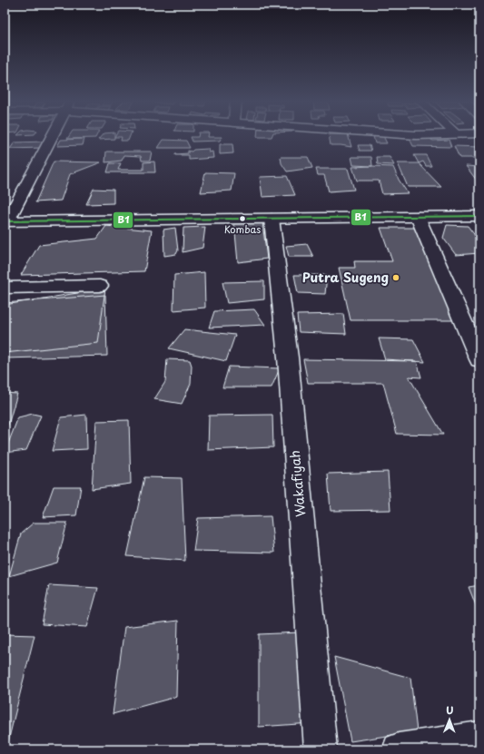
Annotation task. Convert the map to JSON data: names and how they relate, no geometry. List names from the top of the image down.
{
  "streets": {
    "street": ["Wakafiyah"]
  },
  "places": ["Kombas", "Putra Sugeng"],
  "lines": ["transit line B1"],
  "north": "top"
}
